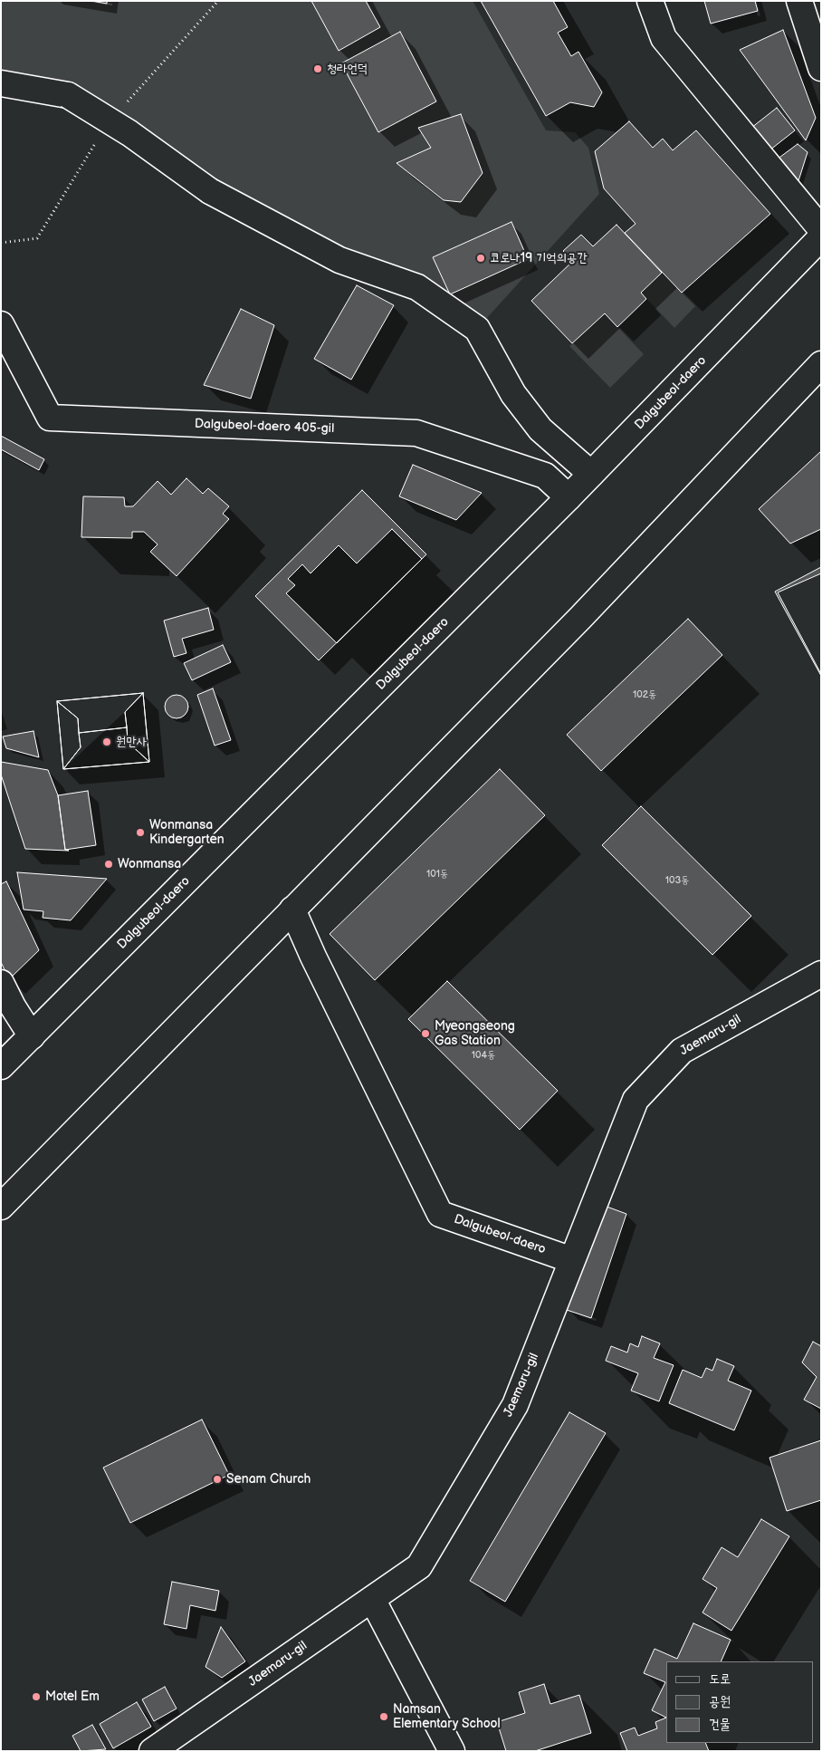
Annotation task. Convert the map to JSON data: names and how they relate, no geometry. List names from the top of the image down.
{
  "streets": {
    "street": ["Dalgubeol-daero", "Dalgubeol-daero 405-gil", "Jaemaru-gil"]
  },
  "crossings": [
    ["Dalgubeol-daero", "Dalgubeol-daero 405-gil"],
    ["Dalgubeol-daero", "Jaemaru-gil"]
  ],
  "places": [
    "청라언덕",
    "코로나19 기억의공간",
    "원만사",
    "Wonmansa Kindergarten",
    "Wonmansa",
    "Myeongseong Gas Station",
    "Senam Church",
    "Motel Em",
    "Namsan Elementary School"
  ],
  "house_numbers": [
    "102동",
    "101동",
    "103동",
    "104동"
  ],
  "legend": ["도로", "공원", "건물"]
}
